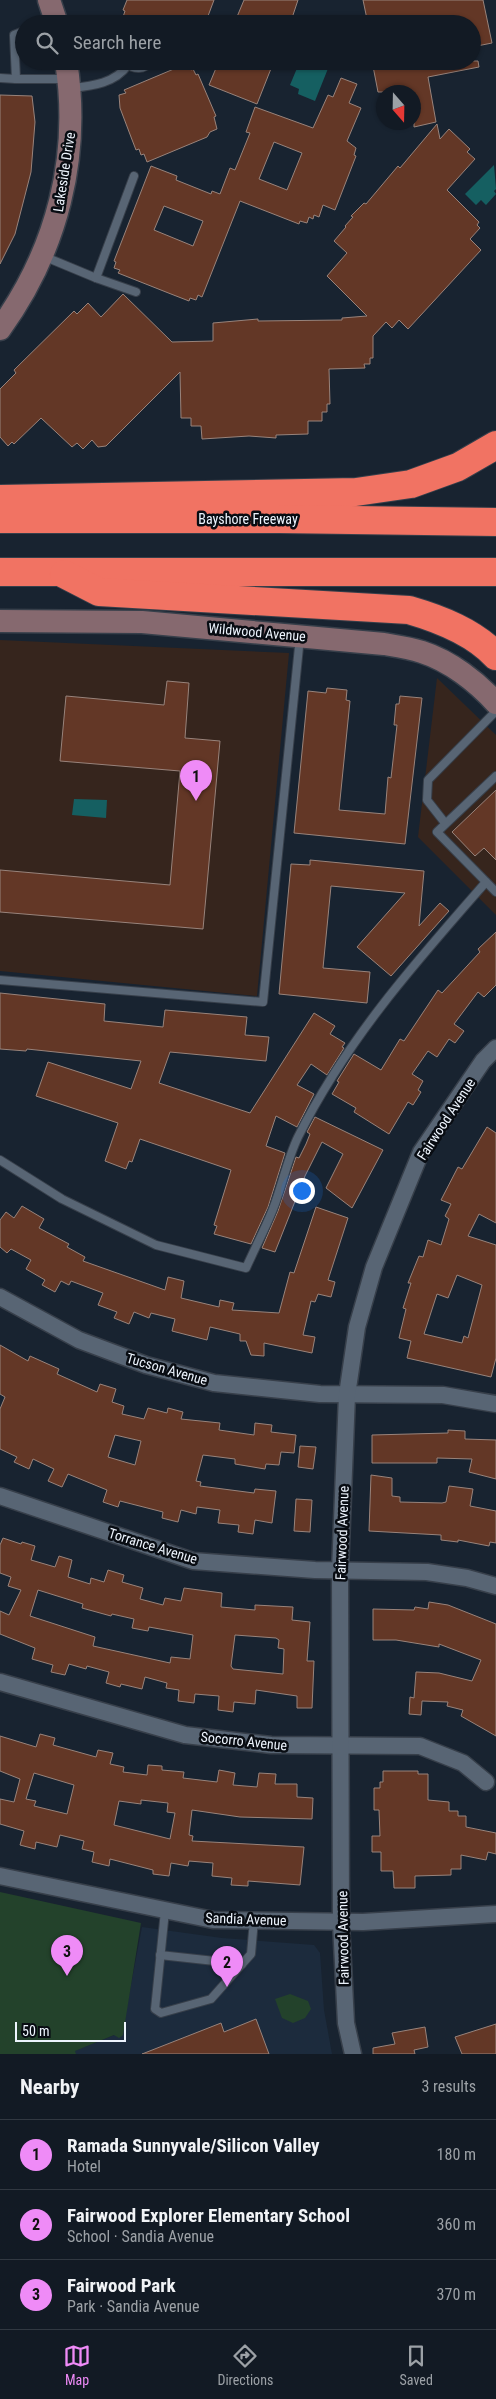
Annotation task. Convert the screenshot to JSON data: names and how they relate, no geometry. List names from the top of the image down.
{
  "streets": {
    "highway": ["Bayshore Freeway"],
    "street": [
      "Lakeside Drive",
      "Wildwood Avenue",
      "Fairwood Avenue",
      "Tucson Avenue",
      "Torrance Avenue",
      "Socorro Avenue",
      "Sandia Avenue"
    ]
  },
  "crossings": [
    ["Fairwood Avenue", "Tucson Avenue"],
    ["Fairwood Avenue", "Torrance Avenue"],
    ["Fairwood Avenue", "Socorro Avenue"],
    ["Fairwood Avenue", "Sandia Avenue"]
  ],
  "scale_bar": "50 m",
  "north": "bottom",
  "page": {
    "search": "Search here",
    "pins": ["1", "3", "2"],
    "scale": "50 m",
    "heading": ["Nearby", "3 results"],
    "list": [
      {
        "mark": "1",
        "name": "Ramada Sunnyvale/Silicon Valley",
        "note": "Hotel",
        "value": "180 m"
      },
      {
        "mark": "2",
        "name": "Fairwood Explorer Elementary School",
        "note": "School · Sandia Avenue",
        "value": "360 m"
      },
      {
        "mark": "3",
        "name": "Fairwood Park",
        "note": "Park · Sandia Avenue",
        "value": "370 m"
      }
    ],
    "nav": ["Map", "Directions", "Saved"]
  }
}
